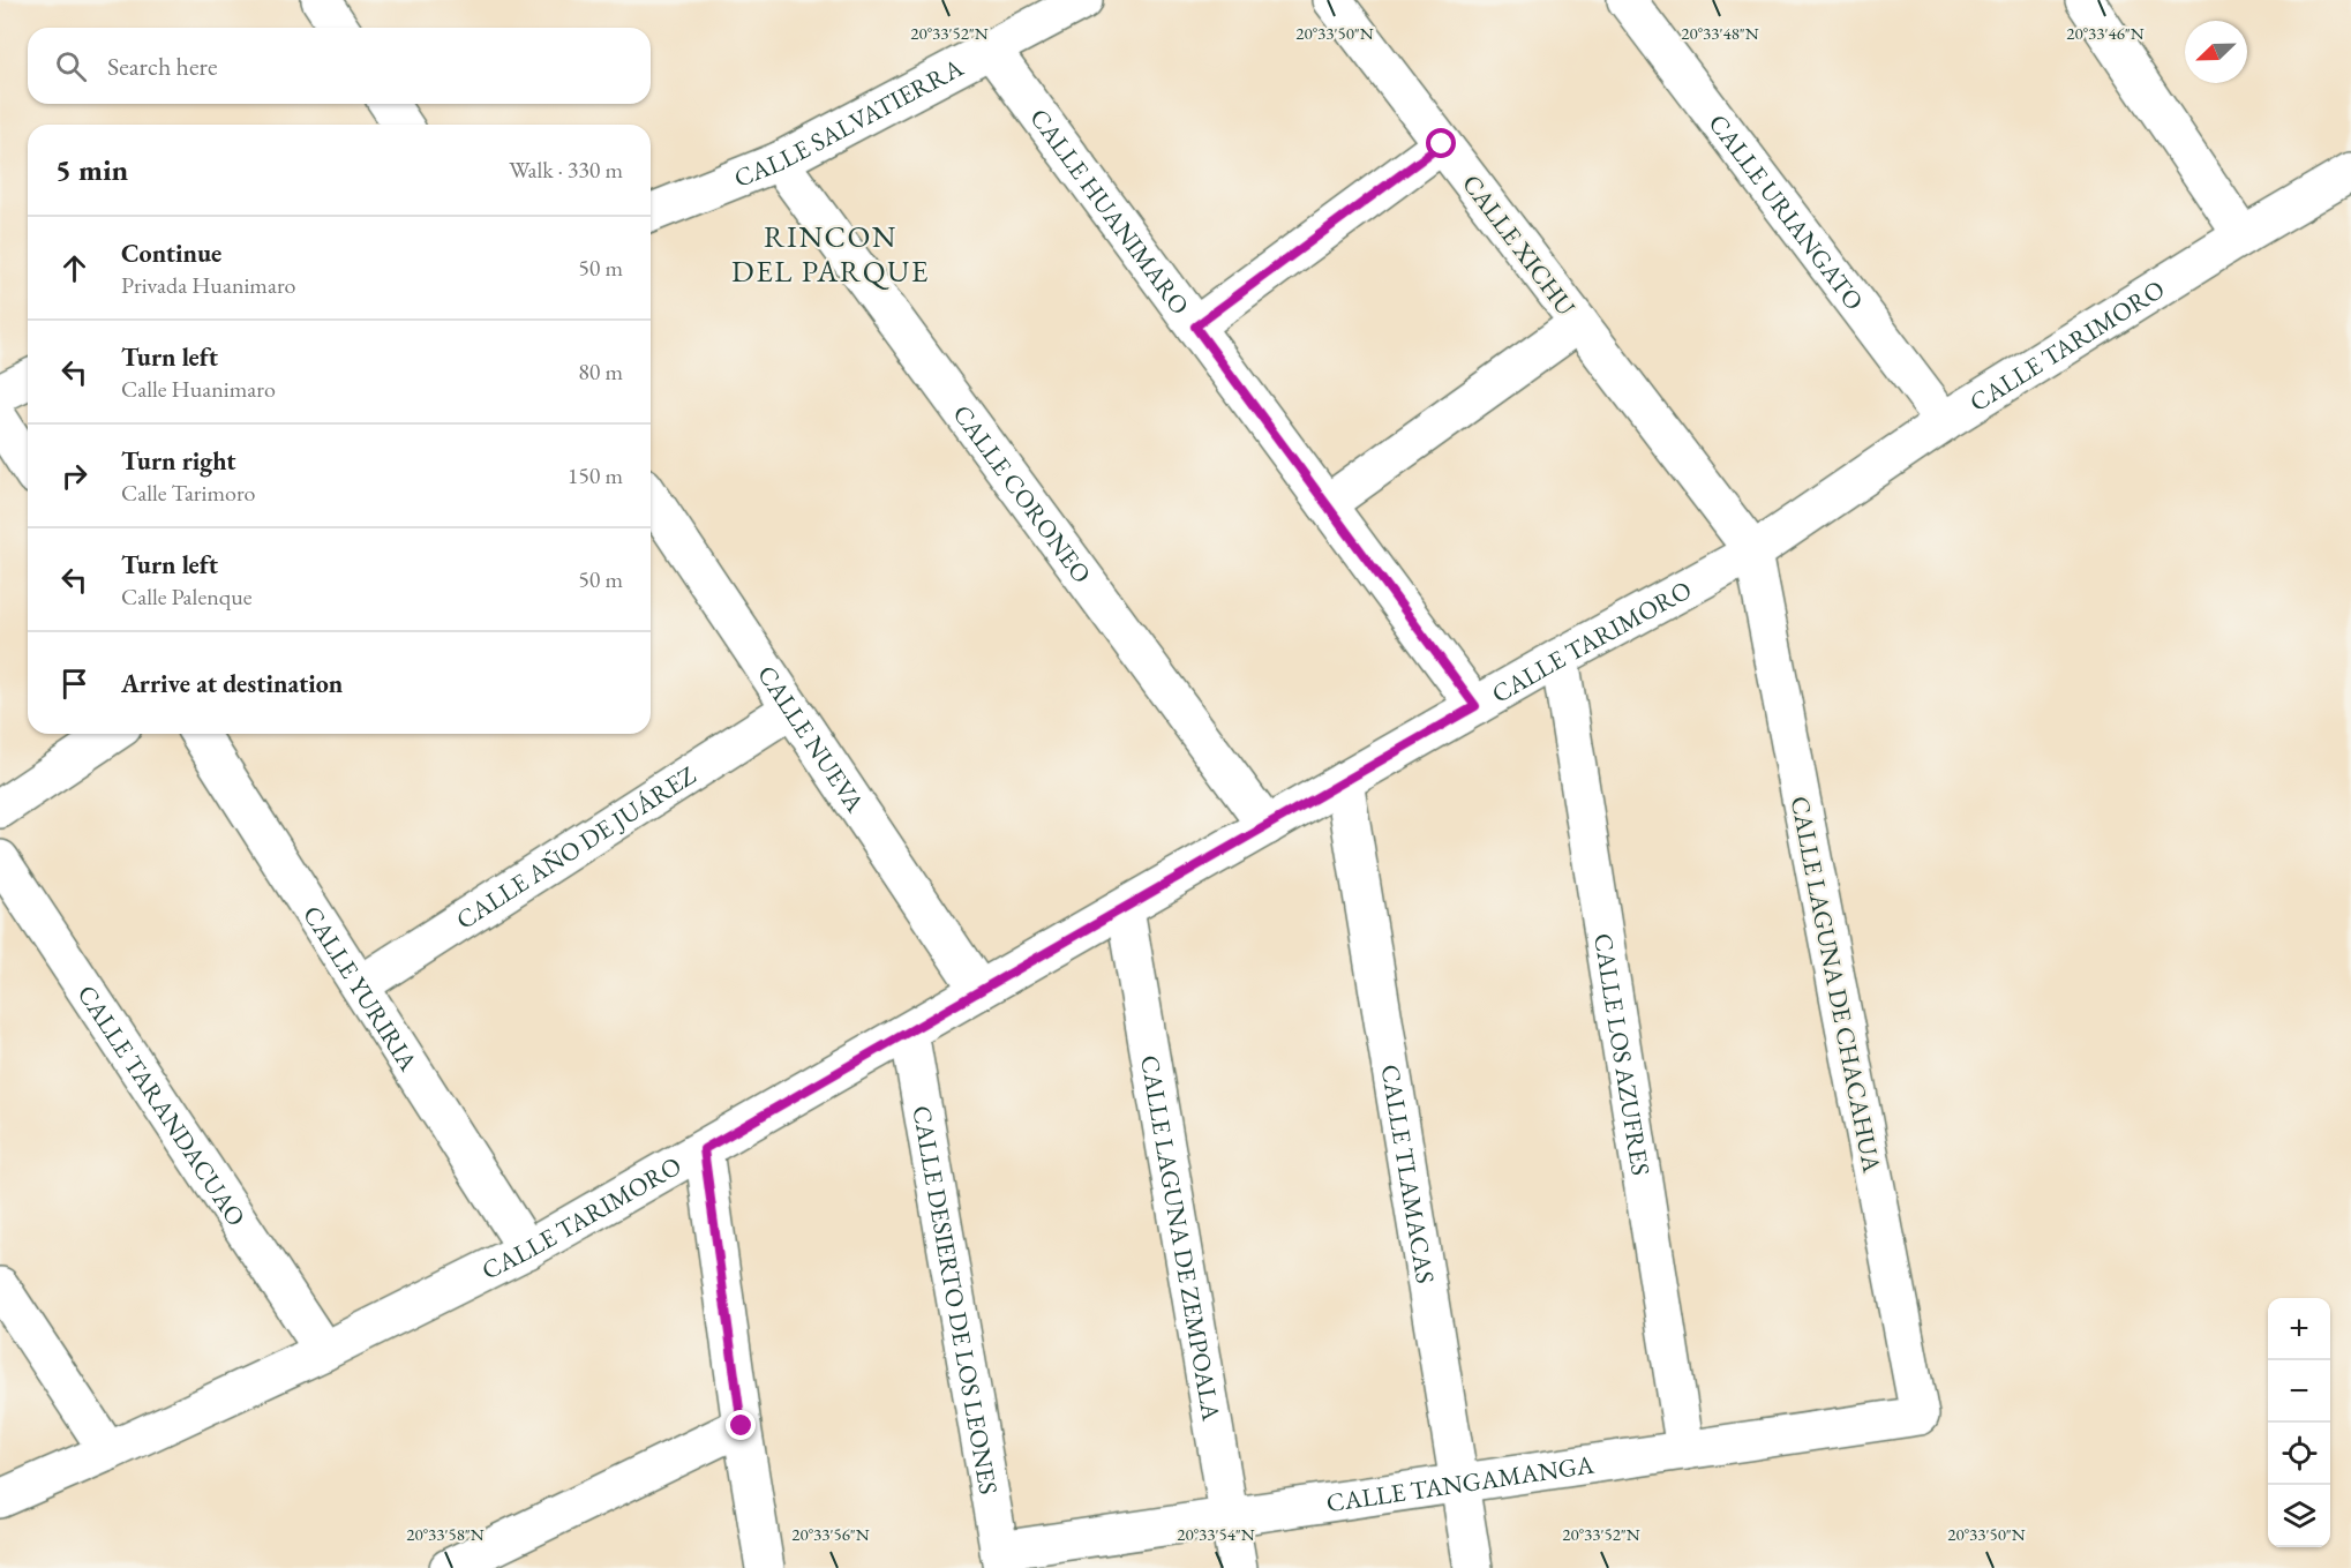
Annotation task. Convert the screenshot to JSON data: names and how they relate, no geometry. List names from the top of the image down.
{
  "streets": {
    "street": [
      "CALLE SALVATIERRA",
      "CALLE HUANIMARO",
      "CALLE URIANGATO",
      "CALLE XICHU",
      "CALLE TARIMORO",
      "CALLE CORONEO",
      "CALLE NUEVA",
      "CALLE AÑO DE JUÁREZ",
      "CALLE LAGUNA DE CHACAHUA",
      "CALLE YURIRIA",
      "CALLE LOS AZUFRES",
      "CALLE TARANDACUAO",
      "CALLE TLAMACAS",
      "CALLE LAGUNA DE ZEMPOALA",
      "CALLE DESIERTO DE LOS LEONES",
      "CALLE TANGAMANGA"
    ]
  },
  "crossings": [
    ["CALLE SALVATIERRA", "CALLE HUANIMARO"],
    ["CALLE SALVATIERRA", "CALLE CORONEO"],
    ["CALLE HUANIMARO", "CALLE XICHU"],
    ["CALLE HUANIMARO", "CALLE TARIMORO"],
    ["CALLE URIANGATO", "CALLE TARIMORO"],
    ["CALLE XICHU", "CALLE TARIMORO"],
    ["CALLE XICHU", "CALLE LAGUNA DE CHACAHUA"],
    ["CALLE TARIMORO", "CALLE CORONEO"],
    ["CALLE TARIMORO", "CALLE NUEVA"],
    ["CALLE TARIMORO", "CALLE LAGUNA DE CHACAHUA"],
    ["CALLE TARIMORO", "CALLE YURIRIA"],
    ["CALLE TARIMORO", "CALLE LOS AZUFRES"],
    ["CALLE TARIMORO", "CALLE TARANDACUAO"],
    ["CALLE TARIMORO", "CALLE TLAMACAS"],
    ["CALLE TARIMORO", "CALLE LAGUNA DE ZEMPOALA"],
    ["CALLE TARIMORO", "CALLE DESIERTO DE LOS LEONES"],
    ["CALLE NUEVA", "CALLE AÑO DE JUÁREZ"],
    ["CALLE AÑO DE JUÁREZ", "CALLE YURIRIA"],
    ["CALLE LAGUNA DE CHACAHUA", "CALLE TANGAMANGA"],
    ["CALLE LOS AZUFRES", "CALLE TANGAMANGA"],
    ["CALLE TLAMACAS", "CALLE TANGAMANGA"],
    ["CALLE LAGUNA DE ZEMPOALA", "CALLE TANGAMANGA"],
    ["CALLE DESIERTO DE LOS LEONES", "CALLE TANGAMANGA"]
  ],
  "districts": ["RINCON DEL PARQUE"],
  "north": "bottom left",
  "page": {
    "search": "Search here",
    "heading": ["5 min", "Walk · 330 m"],
    "list": [
      ["Continue", "Privada Huanimaro", "50 m"],
      ["Turn left", "Calle Huanimaro", "80 m"],
      ["Turn right", "Calle Tarimoro", "150 m"],
      ["Turn left", "Calle Palenque", "50 m"],
      "Arrive at destination"
    ],
    "map_buttons": ["+", "−"]
  },
  "coordinates": [
    "20°33'52\"N",
    "20°33'50\"N",
    "20°33'48\"N",
    "20°33'46\"N",
    "20°33'58\"N",
    "20°33'56\"N",
    "20°33'54\"N"
  ]
}
